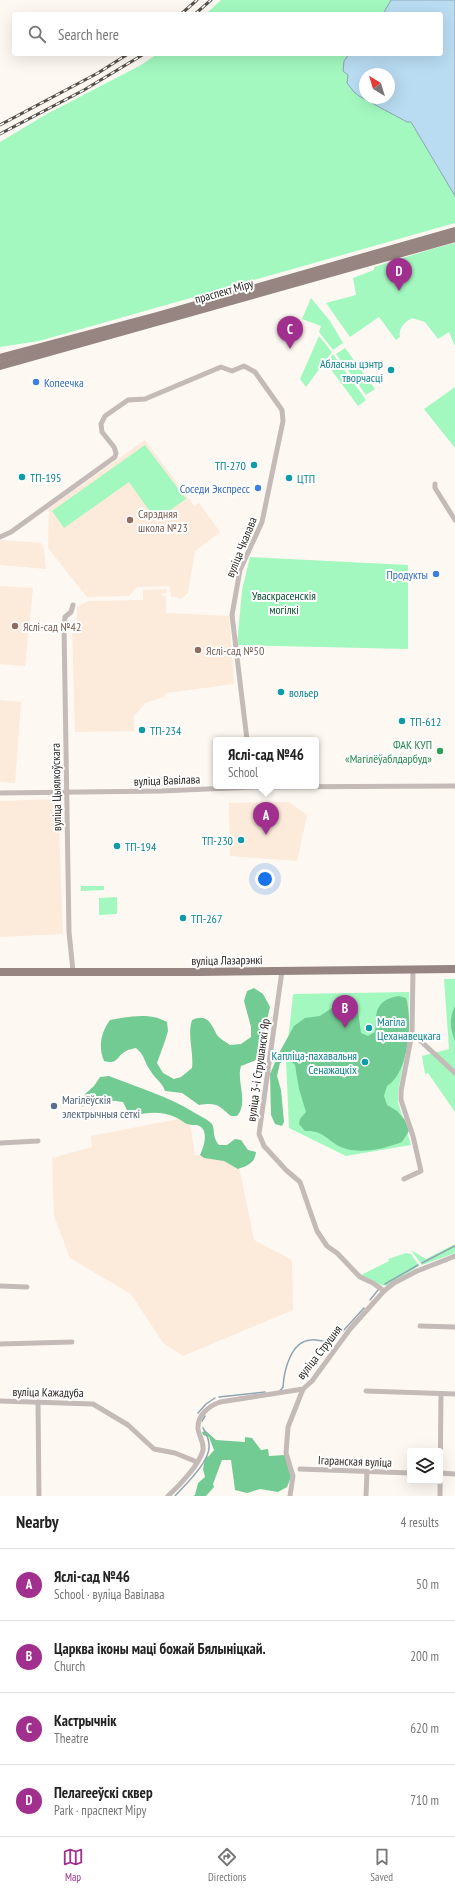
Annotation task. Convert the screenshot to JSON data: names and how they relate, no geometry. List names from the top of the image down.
{
  "streets": {
    "main road": ["праспект Міру", "вуліца Лазарэнкі"],
    "street": [
      "вуліца Чкалава",
      "вуліца Вавілава",
      "вуліца Цыялкоўскага",
      "вуліца 3-і Струшанскі Яр",
      "вуліца Струшня",
      "вуліца Кажадуба",
      "Ігаранская вуліца"
    ]
  },
  "crossings": [
    ["вуліца Вавілава", "вуліца Цыялкоўскага"],
    ["вуліца Цыялкоўскага", "вуліца Лазарэнкі"],
    ["вуліца Лазарэнкі", "вуліца 3-і Струшанскі Яр"],
    ["вуліца 3-і Струшанскі Яр", "вуліца Струшня"],
    ["вуліца Струшня", "вуліца Кажадуба"]
  ],
  "parks": ["Уваскрасенскія могілкі"],
  "places": [
    "Абласны цэнтр творчасці",
    "Копеечка",
    "ТП-270",
    "ТП-195",
    "ЦТП",
    "Соседи Экспресс",
    "Сярэдняя школа №23",
    "Продукты",
    "Яслі-сад №42",
    "Яслі-сад №50",
    "вольер",
    "ТП-612",
    "ТП-234",
    "ФАК КУП «Магілёўаблдарбуд»",
    "ТП-230",
    "ТП-194",
    "ТП-267",
    "Магіла Цеханавецкага",
    "Капліца-пахавальня Сенажацкіх",
    "Магілёўскія электрычныя сеткі"
  ],
  "north": "top left",
  "page": {
    "search": "Search here",
    "pins": [
      "D",
      "C",
      "A",
      "B"
    ],
    "popup": ["Яслі-сад №46", "School"],
    "heading": ["Nearby", "4 results"],
    "list": [
      {
        "mark": "A",
        "name": "Яслі-сад №46",
        "note": "School · вуліца Вавілава",
        "value": "50 m"
      },
      {
        "mark": "B",
        "name": "Царква іконы маці божай Бялыніцкай.",
        "note": "Church",
        "value": "200 m"
      },
      {
        "mark": "C",
        "name": "Кастрычнік",
        "note": "Theatre",
        "value": "620 m"
      },
      {
        "mark": "D",
        "name": "Пелагееўскі сквер",
        "note": "Park · праспект Міру",
        "value": "710 m"
      }
    ],
    "nav": ["Map", "Directions", "Saved"]
  }
}
